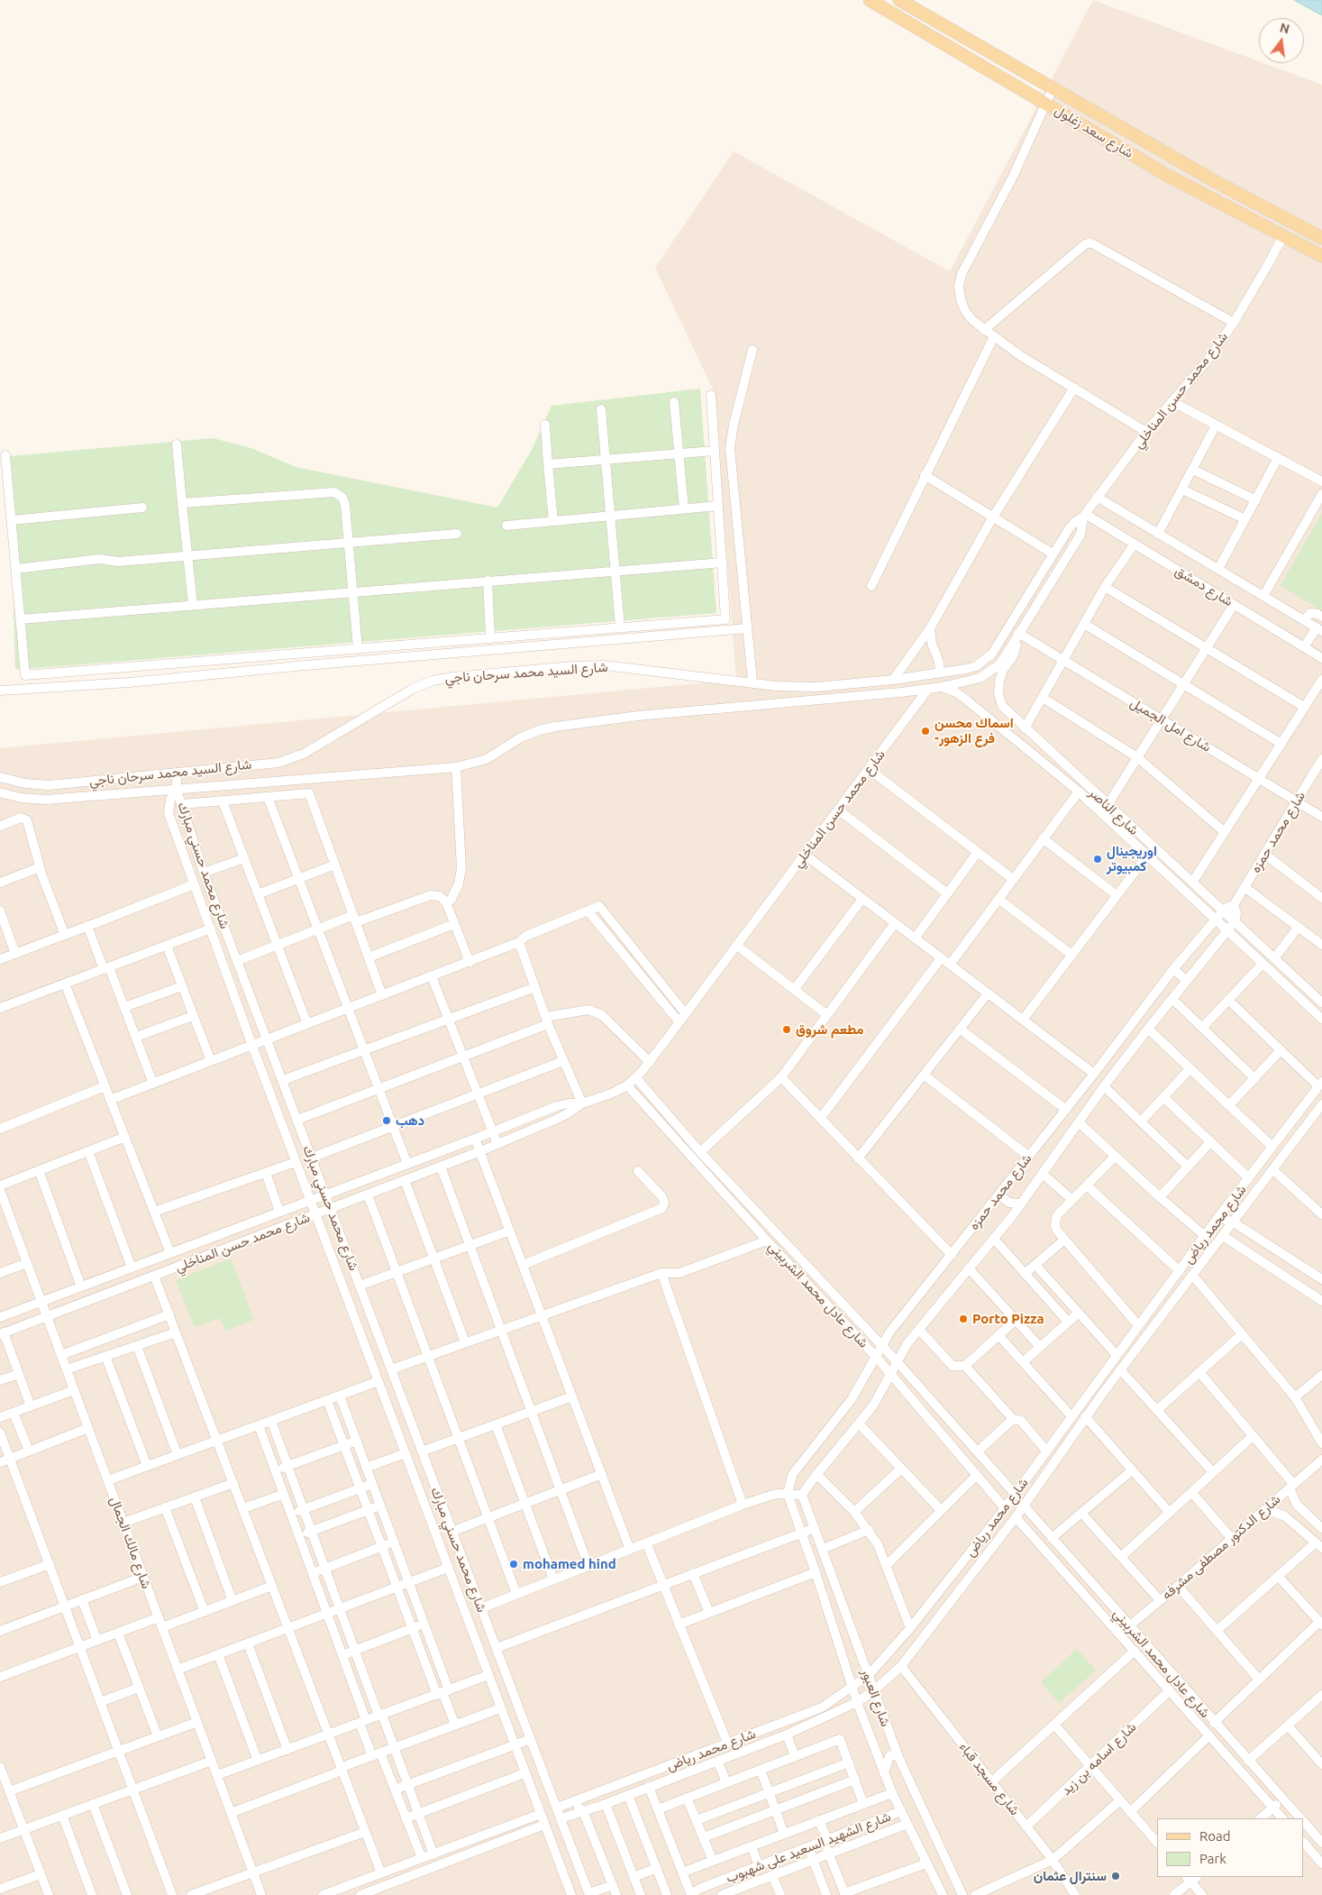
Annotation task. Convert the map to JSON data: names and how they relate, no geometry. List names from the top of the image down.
{
  "streets": {
    "main road": ["شارع سعد زغلول"],
    "street": [
      "شارع محمد حسن المناخلي",
      "شارع دمشق",
      "شارع السيد محمد سرحان ناجي",
      "شارع امل الجميل",
      "شارع الناصر",
      "شارع محمد حمزه",
      "شارع محمد حسني مبارك",
      "شارع محمد رياض",
      "شارع عادل محمد الشربيني",
      "شارع مالك الجمال",
      "شارع الدكتور مصطفى مشرفه",
      "شارع العبور",
      "شارع اسامه بن زيد",
      "شارع مسجد قباء",
      "شارع الشهيد السعيد على شهبوب"
    ]
  },
  "crossings": [
    ["شارع سعد زغلول", "شارع محمد حسن المناخلي"],
    ["شارع محمد حسن المناخلي", "شارع دمشق"],
    ["شارع محمد حسن المناخلي", "شارع السيد محمد سرحان ناجي"],
    ["شارع محمد حسن المناخلي", "شارع امل الجميل"],
    ["شارع محمد حسن المناخلي", "شارع الناصر"],
    ["شارع محمد حسن المناخلي", "شارع محمد حسني مبارك"],
    ["شارع محمد حسن المناخلي", "شارع عادل محمد الشربيني"],
    ["شارع محمد حسن المناخلي", "شارع مالك الجمال"],
    ["شارع السيد محمد سرحان ناجي", "شارع محمد حسني مبارك"],
    ["شارع امل الجميل", "شارع الناصر"],
    ["شارع امل الجميل", "شارع محمد حمزه"],
    ["شارع الناصر", "شارع محمد حمزه"],
    ["شارع محمد حمزه", "شارع عادل محمد الشربيني"],
    ["شارع محمد حمزه", "شارع العبور"],
    ["شارع محمد حسني مبارك", "شارع محمد رياض"],
    ["شارع محمد رياض", "شارع عادل محمد الشربيني"],
    ["شارع محمد رياض", "شارع العبور"],
    ["شارع محمد رياض", "شارع مسجد قباء"],
    ["شارع عادل محمد الشربيني", "شارع الدكتور مصطفى مشرفه"],
    ["شارع عادل محمد الشربيني", "شارع اسامه بن زيد"],
    ["شارع العبور", "شارع الشهيد السعيد على شهبوب"],
    ["شارع اسامه بن زيد", "شارع مسجد قباء"]
  ],
  "places": [
    "اسماك محسن -فرع الزهور",
    "اوريجينال كمبيوتر",
    "مطعم شروق",
    "دهب",
    "Porto Pizza",
    "mohamed hind",
    "سنترال عثمان"
  ],
  "legend": ["Road", "Park"],
  "north": "top"
}
